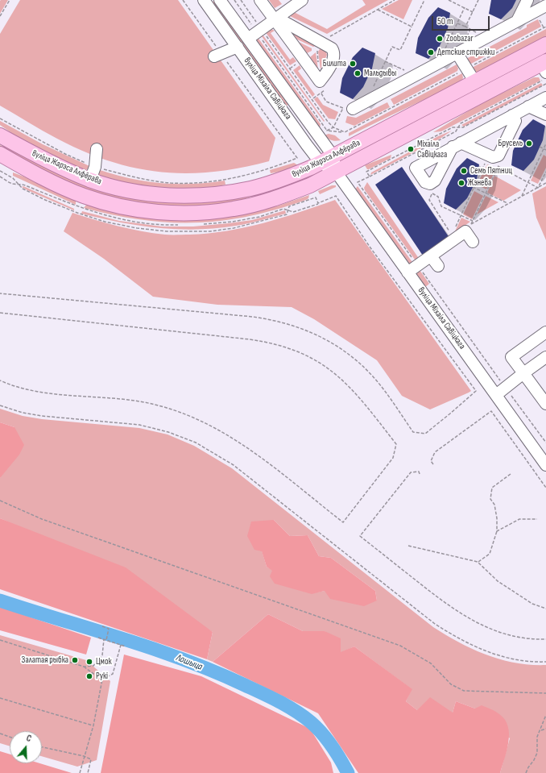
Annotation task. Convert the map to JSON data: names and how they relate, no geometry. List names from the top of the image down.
{
  "streets": {
    "main road": ["вуліца Жарэса Алфёрава"],
    "street": ["вуліца Міхаіла Савіцкага"]
  },
  "crossings": [
    ["вуліца Міхаіла Савіцкага", "вуліца Жарэса Алфёрава"]
  ],
  "water": ["Лошыца"],
  "places": [
    "Zoobazar",
    "Детские стрижки",
    "Билита",
    "Мальдывы",
    "Брусель",
    "Міхаіла Савіцкага",
    "Семь Пятниц",
    "Жэнева",
    "Залатая рыбка",
    "Цмок",
    "Рукі"
  ],
  "scale_bar": "50 m",
  "north": "top"
}
